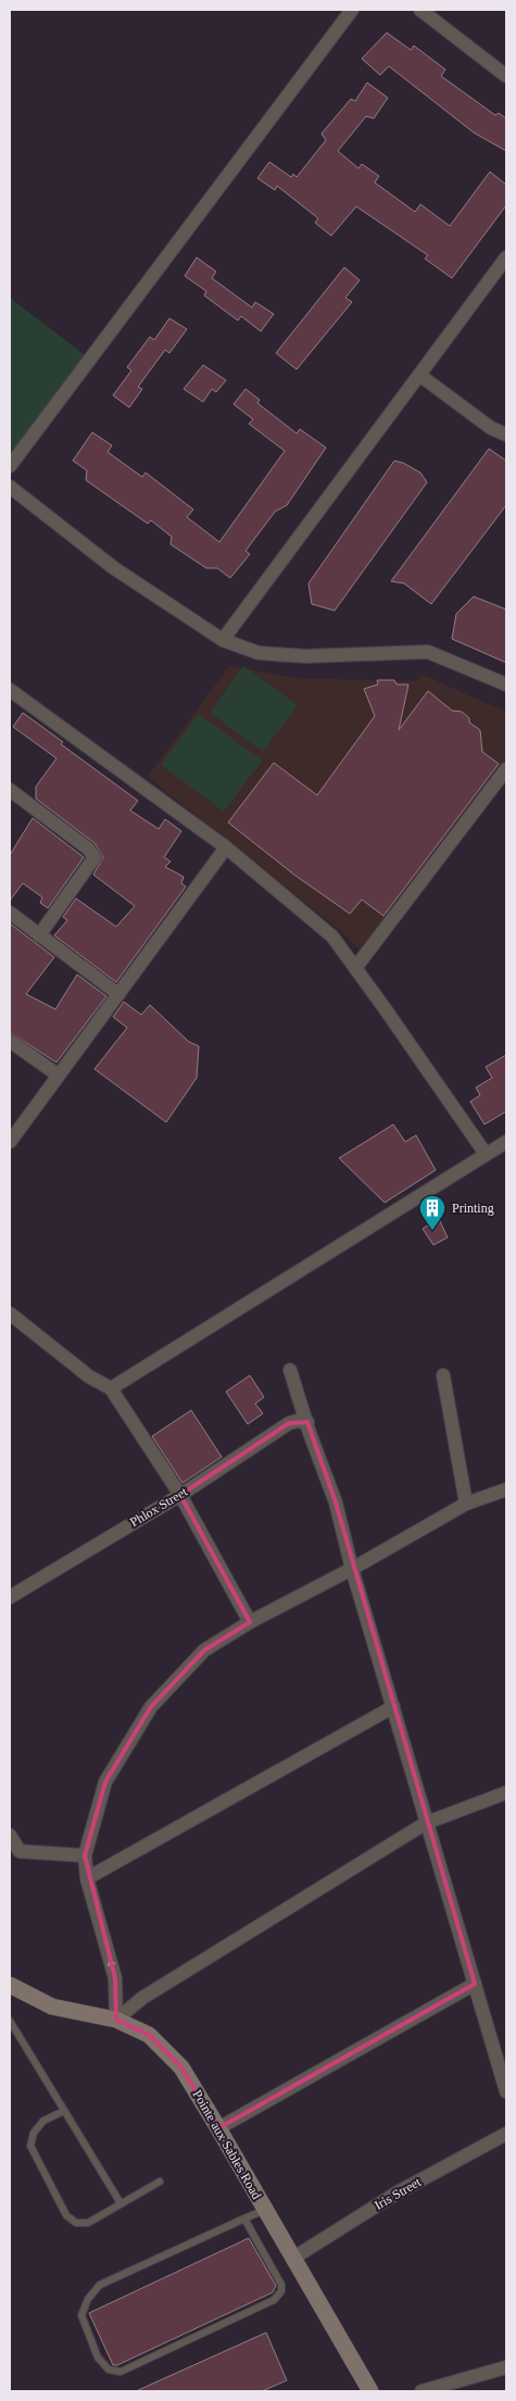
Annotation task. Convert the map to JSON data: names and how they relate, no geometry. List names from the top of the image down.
{
  "streets": {
    "main road": ["Pointe aux Sables Road"],
    "street": ["Phlox Street", "Iris Street"]
  },
  "crossings": [
    ["Pointe aux Sables Road", "Iris Street"]
  ],
  "places": {
    "building": ["Printing"]
  }
}
